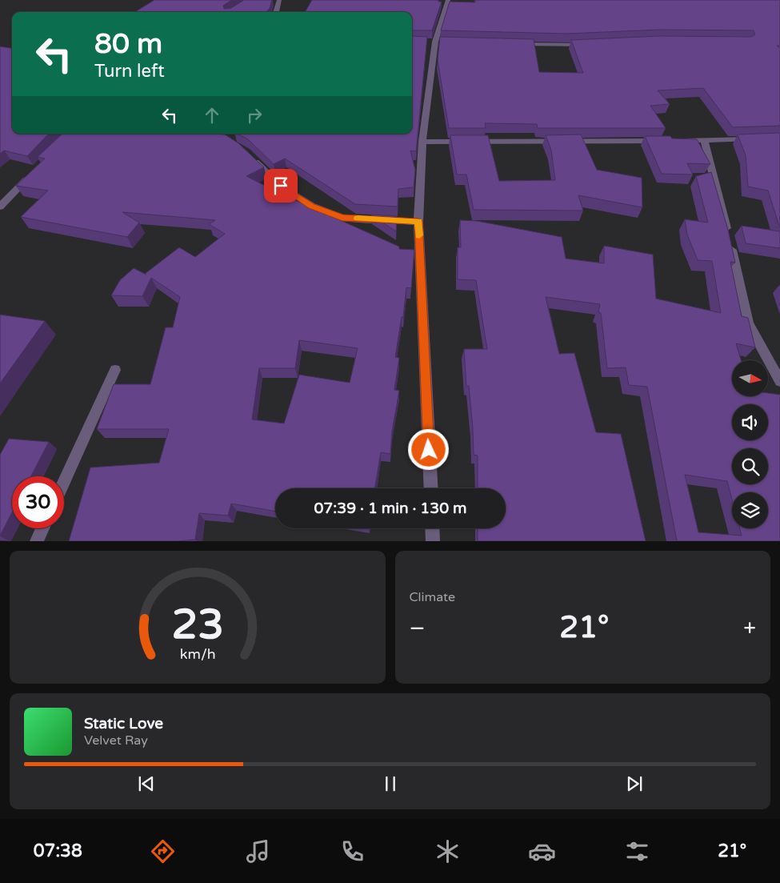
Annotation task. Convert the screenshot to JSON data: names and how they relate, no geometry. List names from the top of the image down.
{
  "north": "right",
  "page": {
    "turn": ["80 m", "Turn left"],
    "limit": "30",
    "trip": "07:39 · 1 min · 130 m",
    "tile": "Climate",
    "heat": ["−", "21°", "+"],
    "song": ["Static Love", "Velvet Ray"],
    "tabs": ["07:38", "21°"],
    "gauge": ["23", "km/h"]
  }
}
